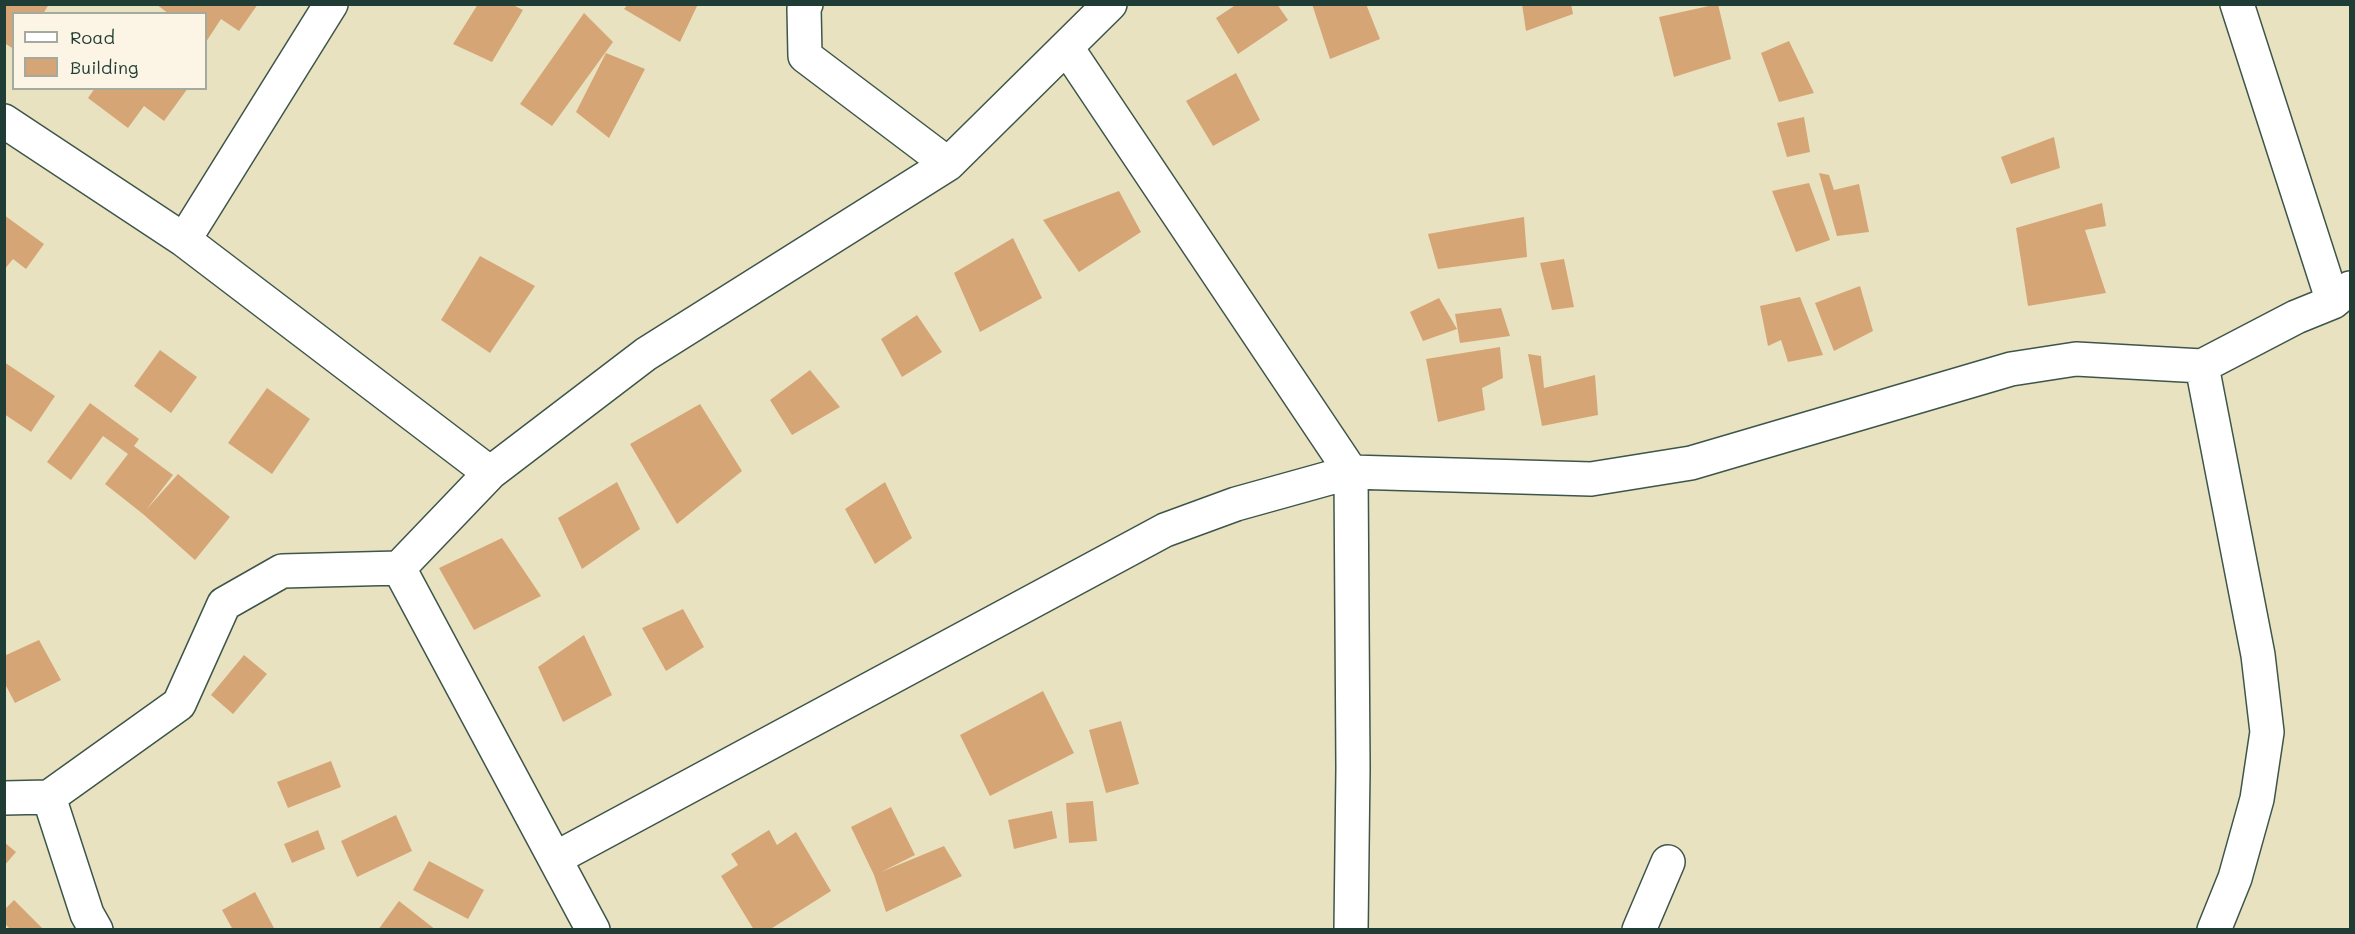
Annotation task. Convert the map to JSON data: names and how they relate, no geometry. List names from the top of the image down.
{
  "legend": ["Road", "Building"]
}
